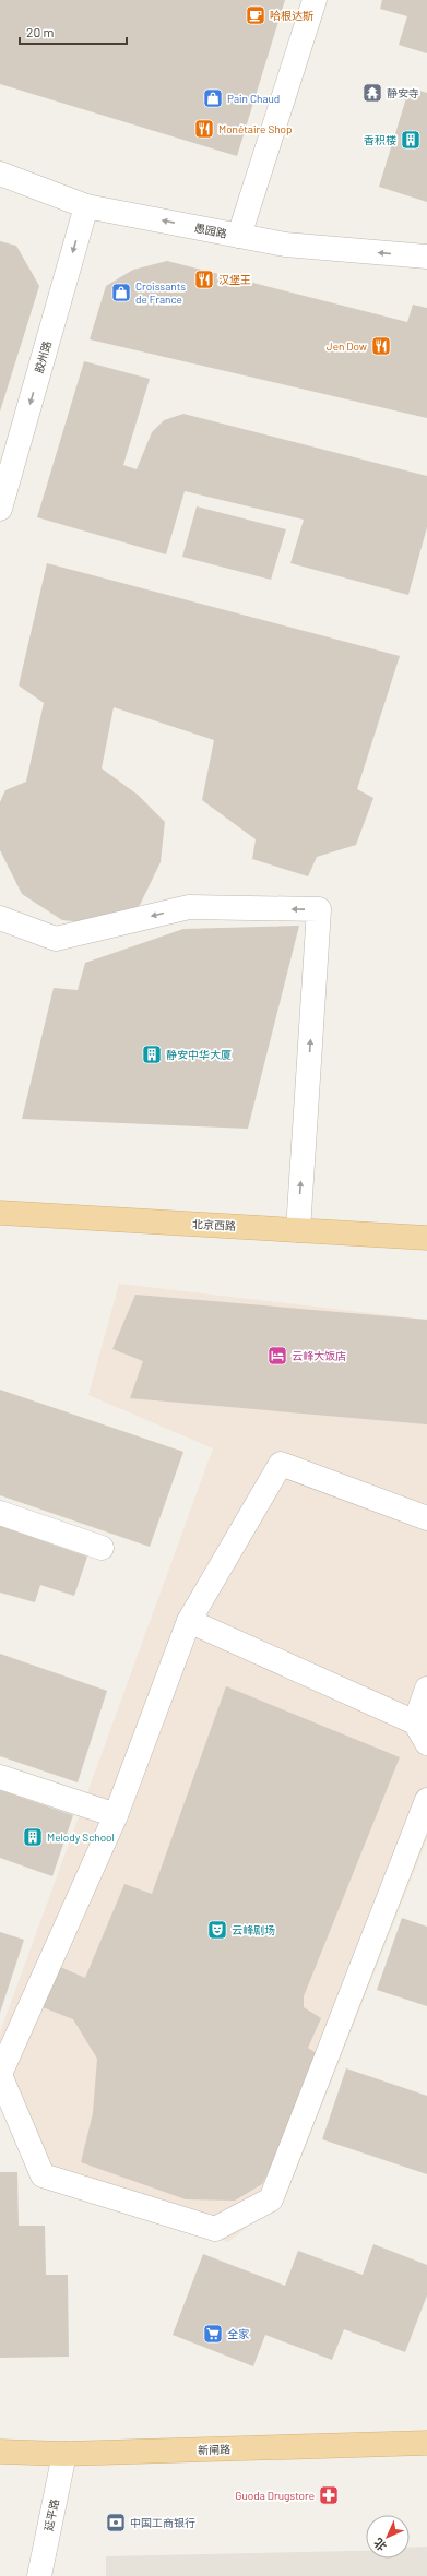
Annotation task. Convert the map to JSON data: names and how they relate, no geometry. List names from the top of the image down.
{
  "streets": {
    "main road": ["北京西路", "新闸路"],
    "street": ["愚园路", "胶州路", "延平路"]
  },
  "crossings": [
    ["愚园路", "胶州路"],
    ["新闸路", "延平路"]
  ],
  "one_way": ["愚园路", "胶州路"],
  "places": {
    "cafe": ["哈根达斯"],
    "temple": ["静安寺"],
    "shop": ["Pain Chaud", "Croissants de France"],
    "restaurant": ["Monétaire Shop", "汉堡王", "Jen Dow"],
    "building": ["香积楼", "静安中华大厦", "Melody School"],
    "hotel": ["云峰大饭店"],
    "theatre": ["云峰剧场"],
    "supermarket": ["全家"],
    "pharmacy": ["Guoda Drugstore"],
    "bank": ["中国工商银行"]
  },
  "scale_bar": "20 m",
  "north": "bottom left"
}
